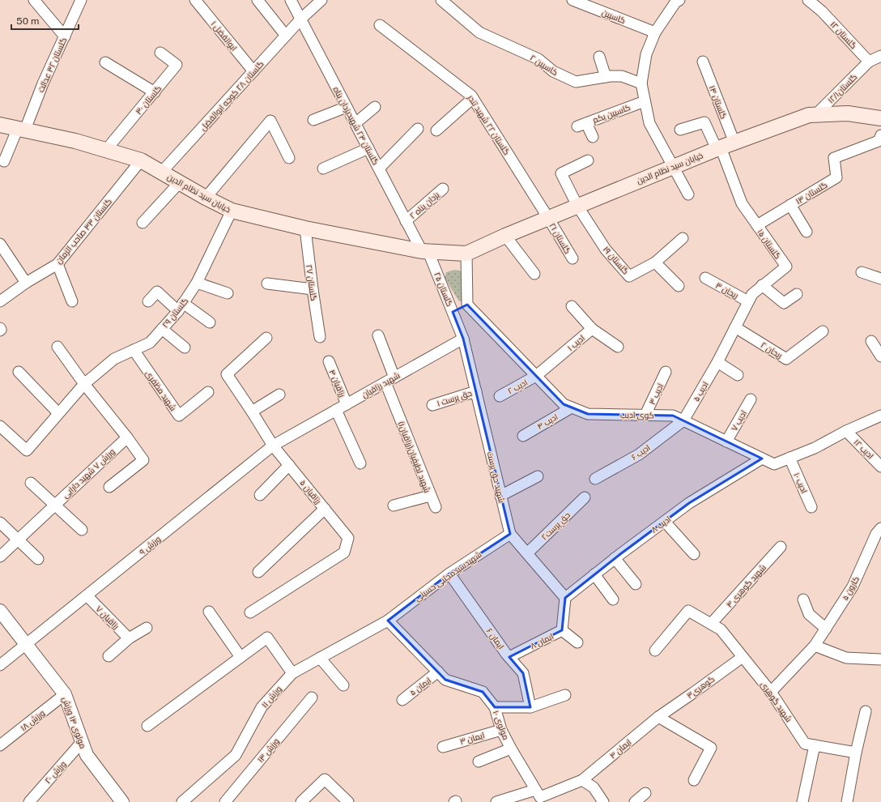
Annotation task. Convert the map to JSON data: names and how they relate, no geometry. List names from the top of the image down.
{
  "streets": {
    "main road": ["خیابان سید نظام الدین"],
    "street": [
      "کاسپین",
      "گلستان ۱۲",
      "ابوالفضل ۱",
      "گلستان ۳۲ عدالت",
      "کاسپین ۲",
      "گلستان۱۲/۱",
      "گلستان ۲۸ کوچه ابوالفضل",
      "گلستان ۳۰",
      "گلستان ۱۴",
      "کاسپین یکم",
      "گلستان ۲۲ شهید تندر",
      "گلستان ۲۴ شهیدیزدان پناه",
      "گلستان ۱۳",
      "یزدان پناه ۲",
      "گلستان ۳۳ صاحب الزمان",
      "گلستان ۲۱",
      "گلستان ۱۵",
      "گلستان ۱۹",
      "گلستان ۲۷",
      "گلستان ۲۵",
      "ریحان ۳",
      "گلستان ۲۹",
      "ادیب ۱",
      "ریحان ۲",
      "رزاقیان ۴",
      "شهید رزاقیان",
      "ادیب ۲",
      "شهید مظفری",
      "ادیب ۵",
      "ادیب ۳",
      "حق پرست ۱",
      "کوی ادیب",
      "ادیب ۷",
      "ادیب ۴",
      "ادیب ۱۲",
      "ادیب ۶",
      "شهید لطیفیان(رزاقیان۱)",
      "ورزش ۷ شهید دارایی",
      "شهید حق پرست",
      "ادیب ۱۰",
      "رزاقیان ۵",
      "ادیب ۸",
      "حق پرست۲",
      "ورزش ۹",
      "شهیدسیدمجتبی حسینی",
      "شهید گوهری ۴",
      "کارون ۵",
      "رزاقیان ۷",
      "ایمان ۶",
      "ایمان ۸",
      "ایمان ۵",
      "گوهری۳",
      "ورزش ۱۱",
      "شهید گوهری",
      "ورزش ۱۸",
      "مولوی ۱۴ ورزش",
      "مولوی ۱۰",
      "ایمان ۳",
      "ایمان ۴",
      "ورزش ۱۳",
      "ورزش ۲۰"
    ]
  },
  "crossings": [
    ["گلستان ۱۲", "گلستان۱۲/۱"],
    ["ابوالفضل ۱", "گلستان ۲۸ کوچه ابوالفضل"],
    ["گلستان ۳۲ عدالت", "خیابان سید نظام الدین"],
    ["گلستان۱۲/۱", "خیابان سید نظام الدین"],
    ["گلستان ۲۸ کوچه ابوالفضل", "گلستان ۲۴ شهیدیزدان پناه"],
    ["گلستان ۲۸ کوچه ابوالفضل", "خیابان سید نظام الدین"],
    ["گلستان ۳۰", "خیابان سید نظام الدین"],
    ["گلستان ۱۴", "خیابان سید نظام الدین"],
    ["گلستان ۱۴", "گلستان ۱۵"],
    ["گلستان ۲۲ شهید تندر", "خیابان سید نظام الدین"],
    ["گلستان ۲۲ شهید تندر", "گلستان ۲۱"],
    ["گلستان ۲۴ شهیدیزدان پناه", "خیابان سید نظام الدین"],
    ["گلستان ۲۴ شهیدیزدان پناه", "یزدان پناه ۲"],
    ["گلستان ۲۴ شهیدیزدان پناه", "گلستان ۲۵"],
    ["خیابان سید نظام الدین", "گلستان ۳۳ صاحب الزمان"],
    ["خیابان سید نظام الدین", "گلستان ۲۱"],
    ["خیابان سید نظام الدین", "گلستان ۱۵"],
    ["خیابان سید نظام الدین", "گلستان ۱۹"],
    ["خیابان سید نظام الدین", "گلستان ۲۷"],
    ["خیابان سید نظام الدین", "گلستان ۲۵"],
    ["خیابان سید نظام الدین", "گلستان ۲۹"],
    ["گلستان ۱۳", "گلستان ۱۵"],
    ["گلستان ۱۵", "ریحان ۳"],
    ["گلستان ۱۵", "ریحان ۲"],
    ["گلستان ۱۵", "ادیب ۵"],
    ["گلستان ۲۵", "کوی ادیب"],
    ["گلستان ۲۹", "شهید مظفری"],
    ["ادیب ۱", "ادیب ۲"],
    ["ادیب ۱", "کوی ادیب"],
    ["رزاقیان ۴", "شهید رزاقیان"],
    ["شهید رزاقیان", "شهید لطیفیان(رزاقیان۱)"],
    ["شهید رزاقیان", "شهید حق پرست"],
    ["شهید رزاقیان", "رزاقیان ۵"],
    ["شهید رزاقیان", "ورزش ۹"],
    ["ادیب ۲", "کوی ادیب"],
    ["ادیب ۵", "کوی ادیب"],
    ["ادیب ۵", "ادیب ۶"],
    ["ادیب ۳", "کوی ادیب"],
    ["حق پرست ۱", "شهید حق پرست"],
    ["کوی ادیب", "ادیب ۷"],
    ["کوی ادیب", "ادیب ۴"],
    ["کوی ادیب", "ادیب ۱۲"],
    ["کوی ادیب", "ادیب ۶"],
    ["کوی ادیب", "ادیب ۱۰"],
    ["کوی ادیب", "ادیب ۸"],
    ["شهید حق پرست", "ادیب ۸"],
    ["شهید حق پرست", "حق پرست۲"],
    ["شهید حق پرست", "شهیدسیدمجتبی حسینی"],
    ["شهید حق پرست", "ایمان ۸"],
    ["رزاقیان ۵", "ورزش ۹"],
    ["ادیب ۸", "ایمان ۸"],
    ["ورزش ۹", "رزاقیان ۷"],
    ["ورزش ۹", "مولوی ۱۴ ورزش"],
    ["شهیدسیدمجتبی حسینی", "ایمان ۶"],
    ["شهیدسیدمجتبی حسینی", "ورزش ۱۱"],
    ["شهیدسیدمجتبی حسینی", "مولوی ۱۰"],
    ["شهید گوهری ۴", "شهید گوهری"],
    ["کارون ۵", "شهید گوهری"],
    ["ایمان ۶", "ایمان ۸"],
    ["ایمان ۵", "مولوی ۱۰"],
    ["گوهری۳", "شهید گوهری"],
    ["گوهری۳", "ایمان ۴"],
    ["ورزش ۱۱", "مولوی ۱۰"],
    ["ورزش ۱۸", "مولوی ۱۴ ورزش"],
    ["مولوی ۱۴ ورزش", "ورزش ۲۰"],
    ["مولوی ۱۰", "ایمان ۳"]
  ],
  "scale_bar": "50 m"
}
